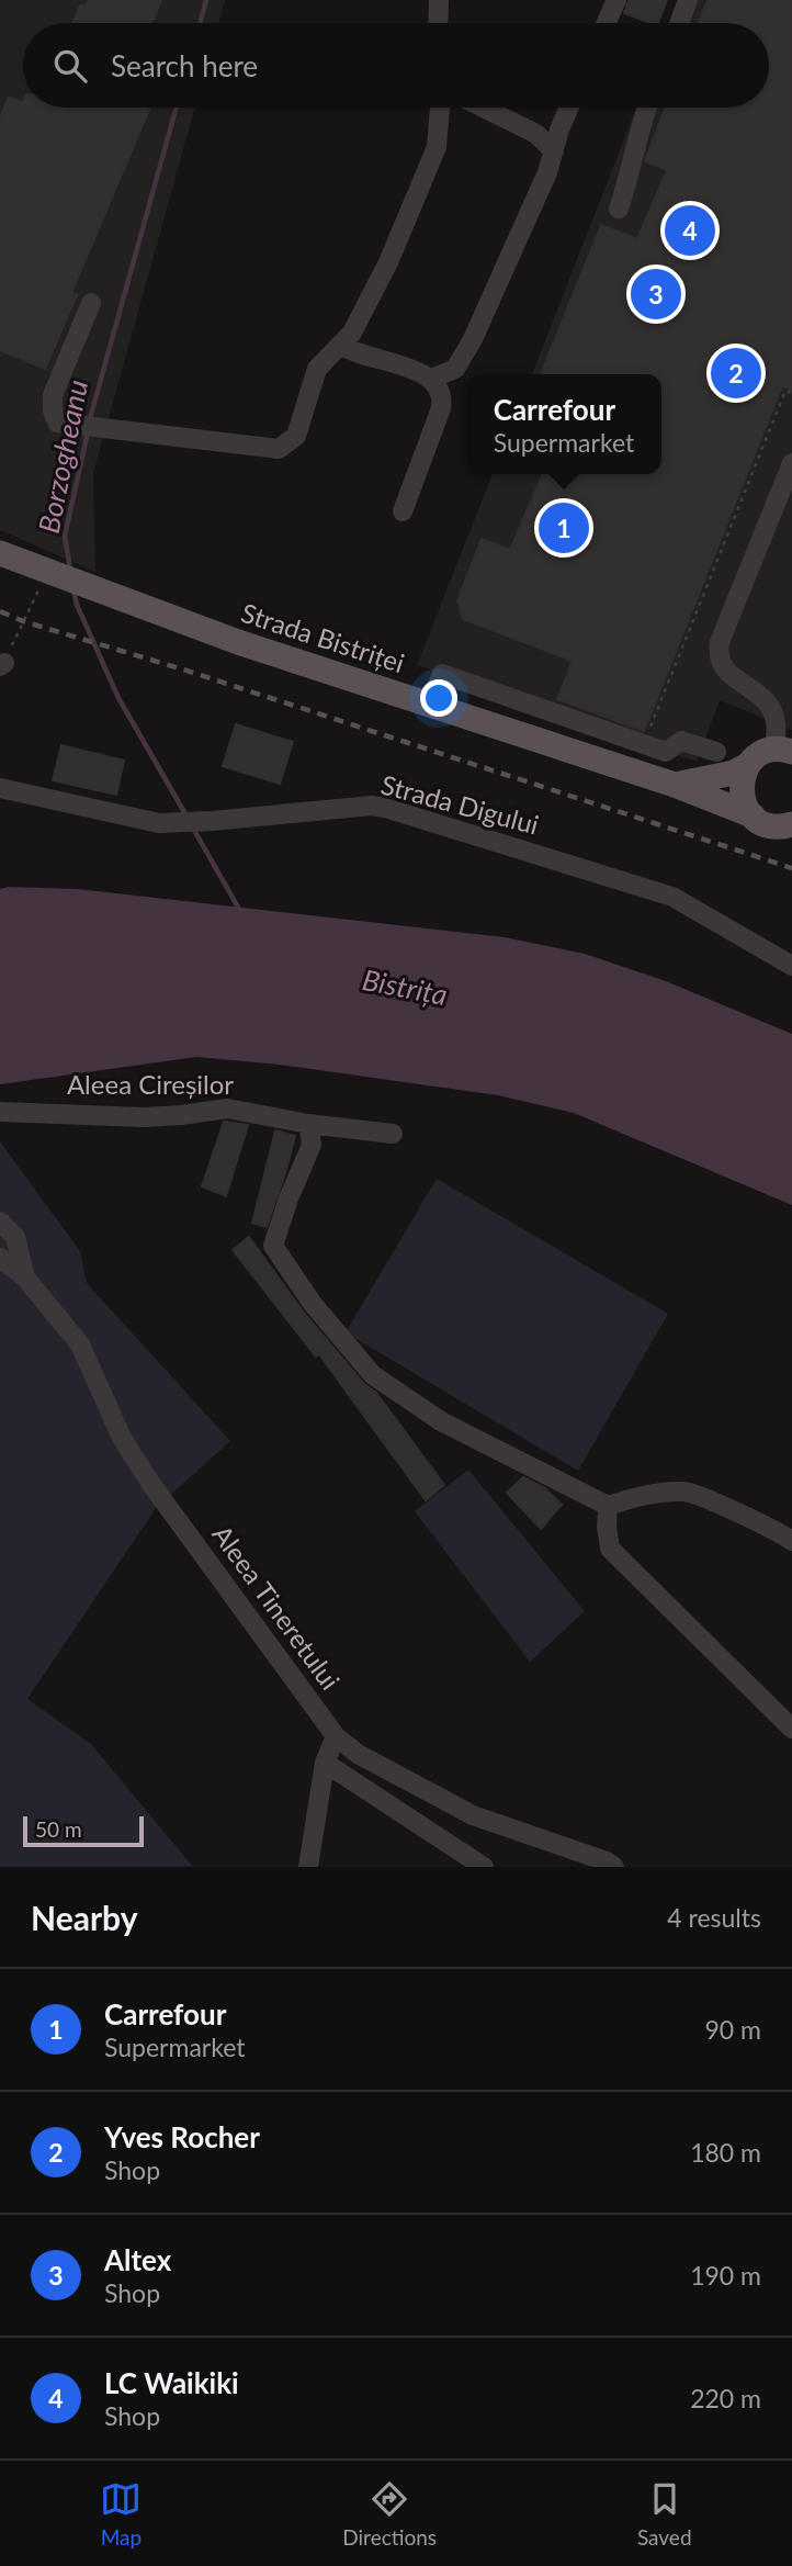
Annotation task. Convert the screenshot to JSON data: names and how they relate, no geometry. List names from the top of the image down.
{
  "streets": {
    "main road": ["Strada Bistriței"],
    "street": ["Strada Digului", "Aleea Cireșilor", "Aleea Tineretului"]
  },
  "water": ["Borzogheanu", "Bistrița"],
  "scale_bar": "50 m",
  "page": {
    "search": "Search here",
    "pins": [
      "4",
      "3",
      "2",
      "1"
    ],
    "popup": ["Carrefour", "Supermarket"],
    "scale": "50 m",
    "heading": ["Nearby", "4 results"],
    "list": [
      {
        "mark": "1",
        "name": "Carrefour",
        "note": "Supermarket",
        "value": "90 m"
      },
      {
        "mark": "2",
        "name": "Yves Rocher",
        "note": "Shop",
        "value": "180 m"
      },
      {
        "mark": "3",
        "name": "Altex",
        "note": "Shop",
        "value": "190 m"
      },
      {
        "mark": "4",
        "name": "LC Waikiki",
        "note": "Shop",
        "value": "220 m"
      }
    ],
    "nav": ["Map", "Directions", "Saved"]
  }
}
